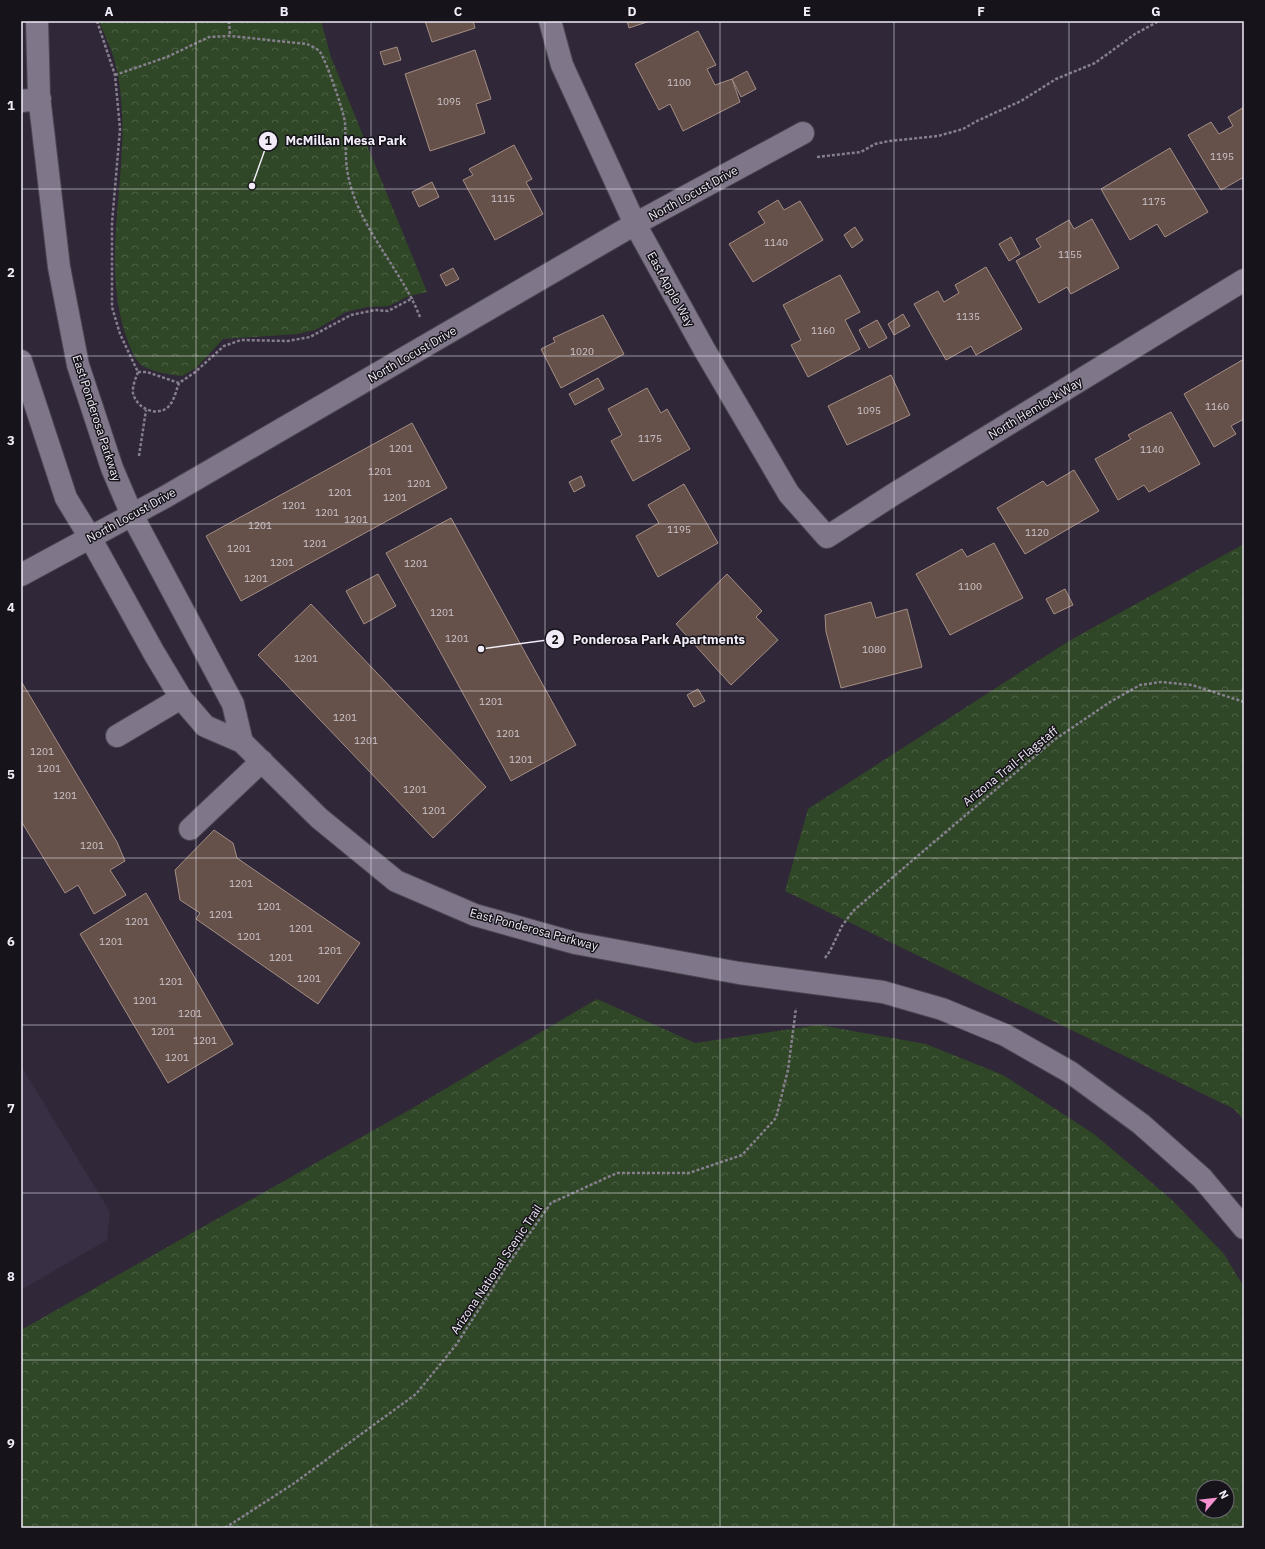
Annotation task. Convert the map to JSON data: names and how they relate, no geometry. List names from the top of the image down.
{
  "streets": {
    "street": [
      "North Locust Drive",
      "East Apple Way",
      "North Hemlock Way",
      "East Ponderosa Parkway"
    ],
    "path": ["Arizona Trail-Flagstaff", "Arizona National Scenic Trail"]
  },
  "crossings": [
    ["North Locust Drive", "East Apple Way"],
    ["North Locust Drive", "East Ponderosa Parkway"],
    ["East Apple Way", "North Hemlock Way"]
  ],
  "places": ["McMillan Mesa Park", "Ponderosa Park Apartments"],
  "house_numbers": [
    "1100",
    "1095",
    "1195",
    "1115",
    "1175",
    "1140",
    "1155",
    "1135",
    "1160",
    "1020",
    "1160",
    "1095",
    "1175",
    "1201",
    "1140",
    "1201",
    "1201",
    "1201",
    "1201",
    "1201",
    "1201",
    "1201",
    "1201",
    "1195",
    "1120",
    "1201",
    "1201",
    "1201",
    "1201",
    "1201",
    "1100",
    "1201",
    "1201",
    "1080",
    "1201",
    "1201",
    "1201",
    "1201",
    "1201",
    "1201",
    "1201",
    "1201",
    "1201",
    "1201",
    "1201",
    "1201",
    "1201",
    "1201",
    "1201",
    "1201",
    "1201",
    "1201",
    "1201",
    "1201",
    "1201",
    "1201",
    "1201",
    "1201",
    "1201",
    "1201",
    "1201",
    "1201"
  ],
  "north": "top right",
  "grid": {
    "columns": [
      "A",
      "B",
      "C",
      "D",
      "E",
      "F",
      "G"
    ],
    "rows": [
      "1",
      "2",
      "3",
      "4",
      "5",
      "6",
      "7",
      "8",
      "9"
    ]
  }
}
